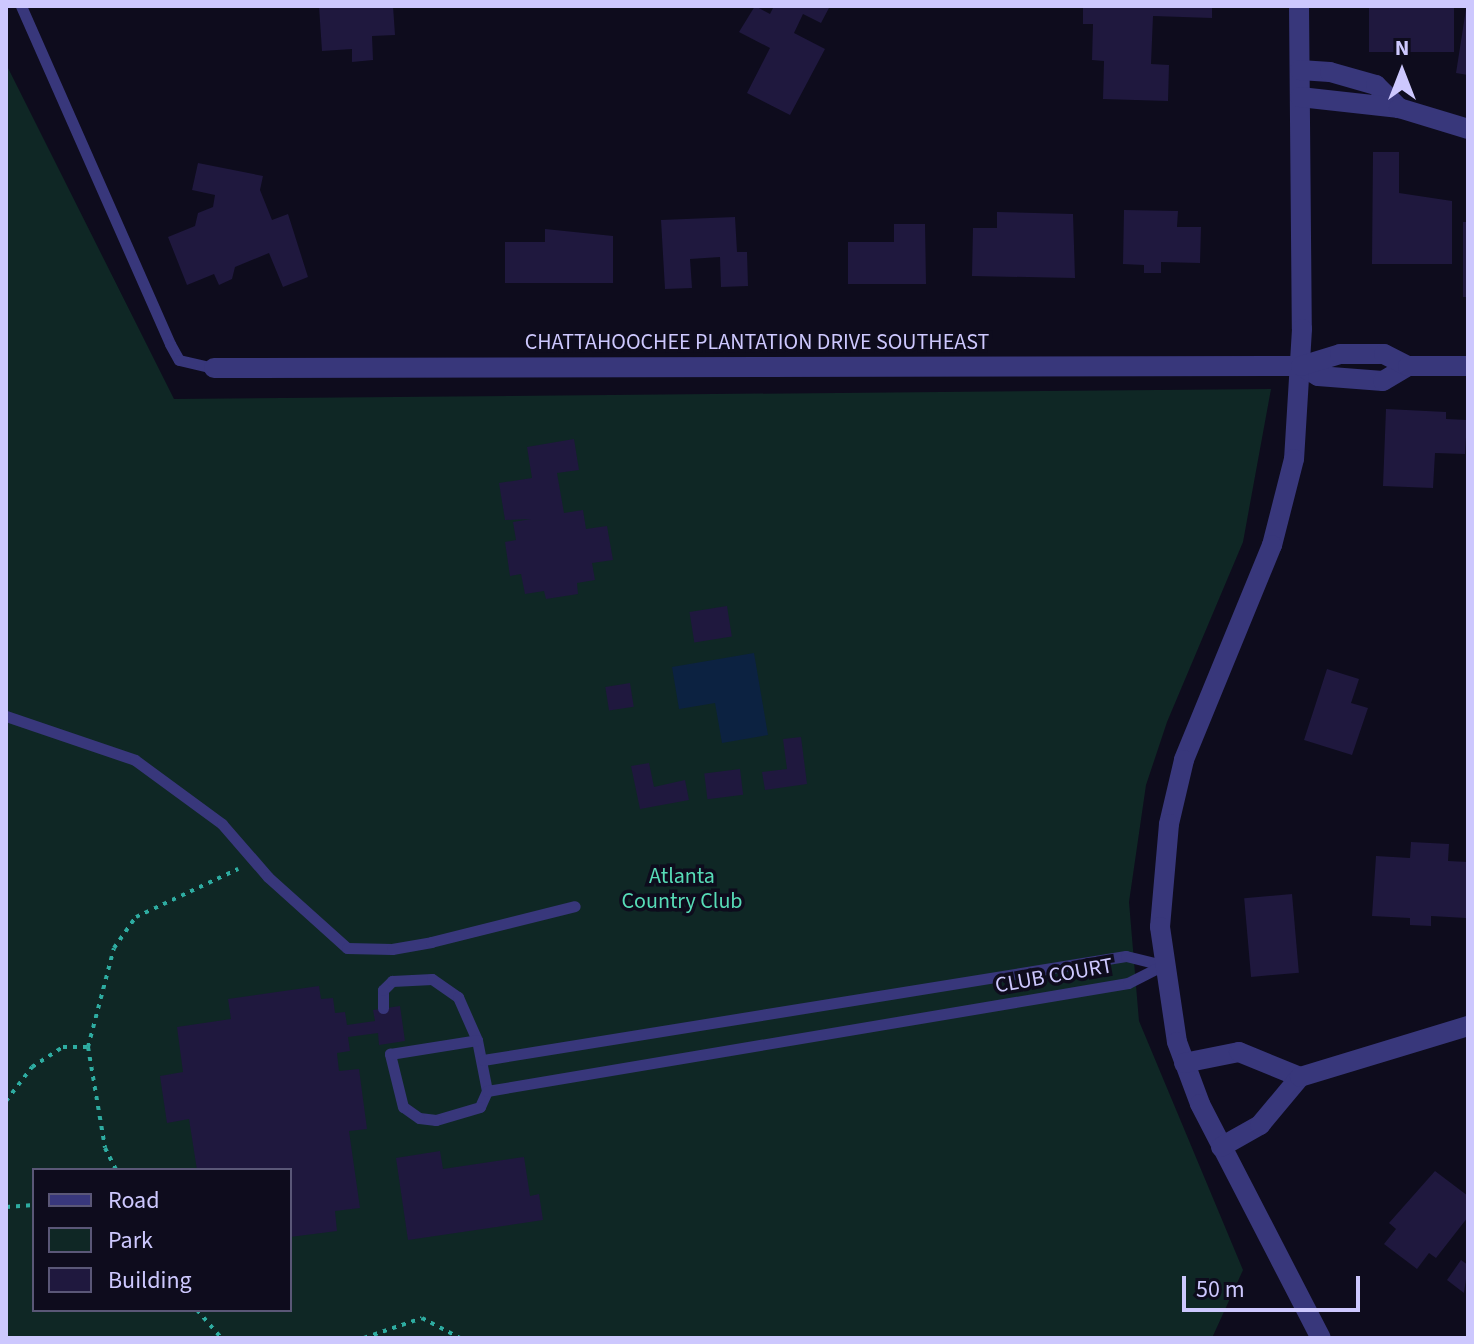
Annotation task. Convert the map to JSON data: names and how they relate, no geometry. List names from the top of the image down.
{
  "streets": {
    "street": ["CHATTAHOOCHEE PLANTATION DRIVE SOUTHEAST"],
    "lane": ["CLUB COURT"]
  },
  "parks": ["Atlanta Country Club"],
  "legend": ["Road", "Park", "Building"],
  "scale_bar": "50 m",
  "north": "top"
}
